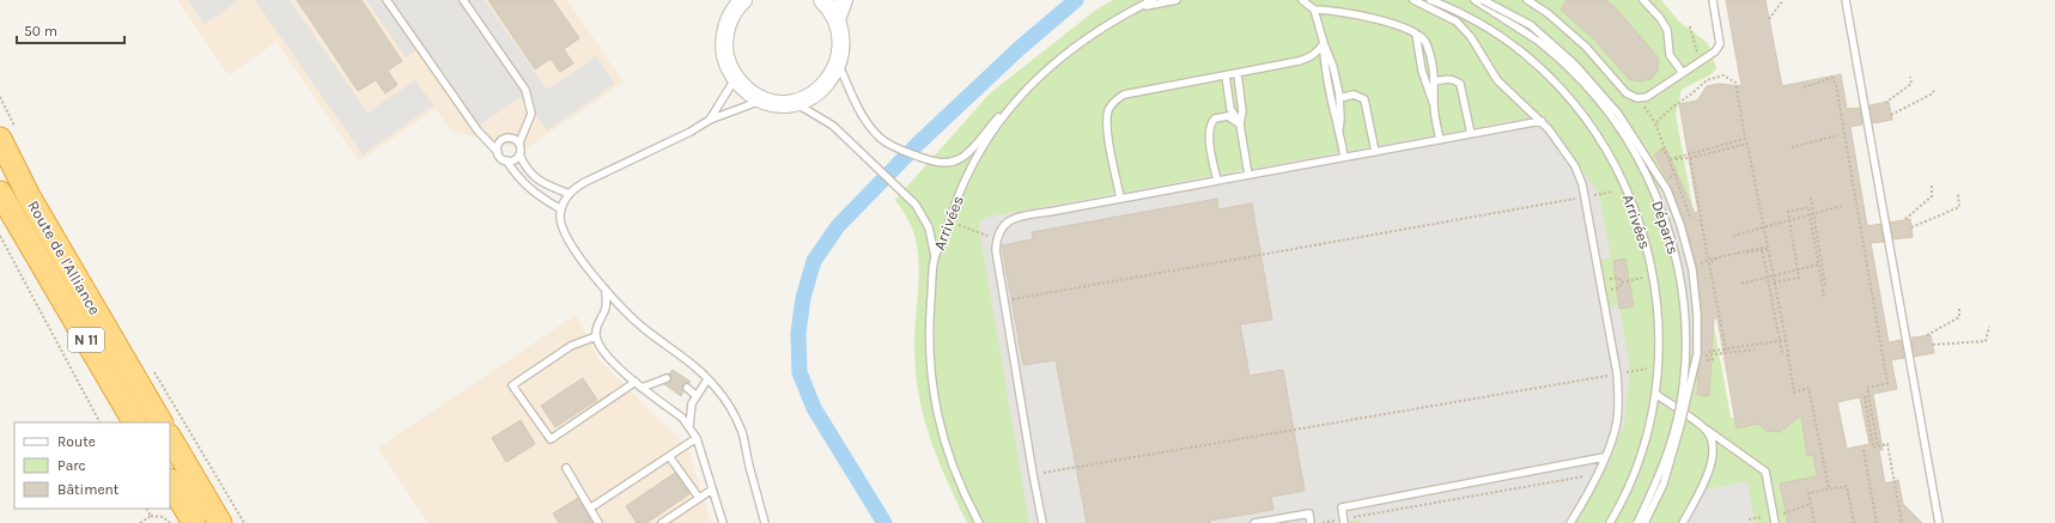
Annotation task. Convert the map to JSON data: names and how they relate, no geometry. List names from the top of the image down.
{
  "streets": {
    "highway": ["Route de l'Alliance", "N 11"],
    "lane": ["Arrivées", "Départs"]
  },
  "legend": ["Route", "Parc", "Bâtiment"],
  "scale_bar": "50 m"
}
